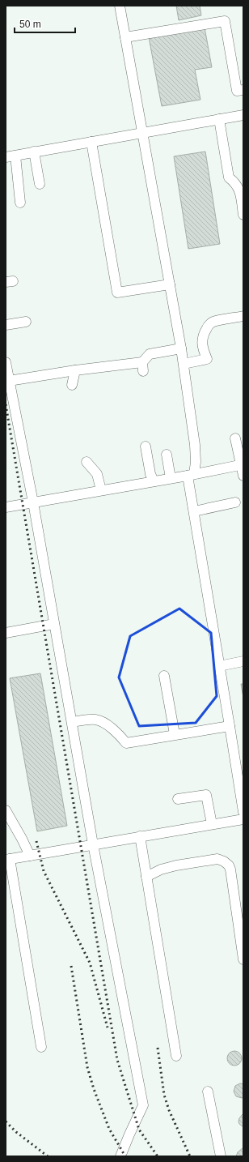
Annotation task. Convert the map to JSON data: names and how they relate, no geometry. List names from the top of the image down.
{
  "scale_bar": "50 m"
}
